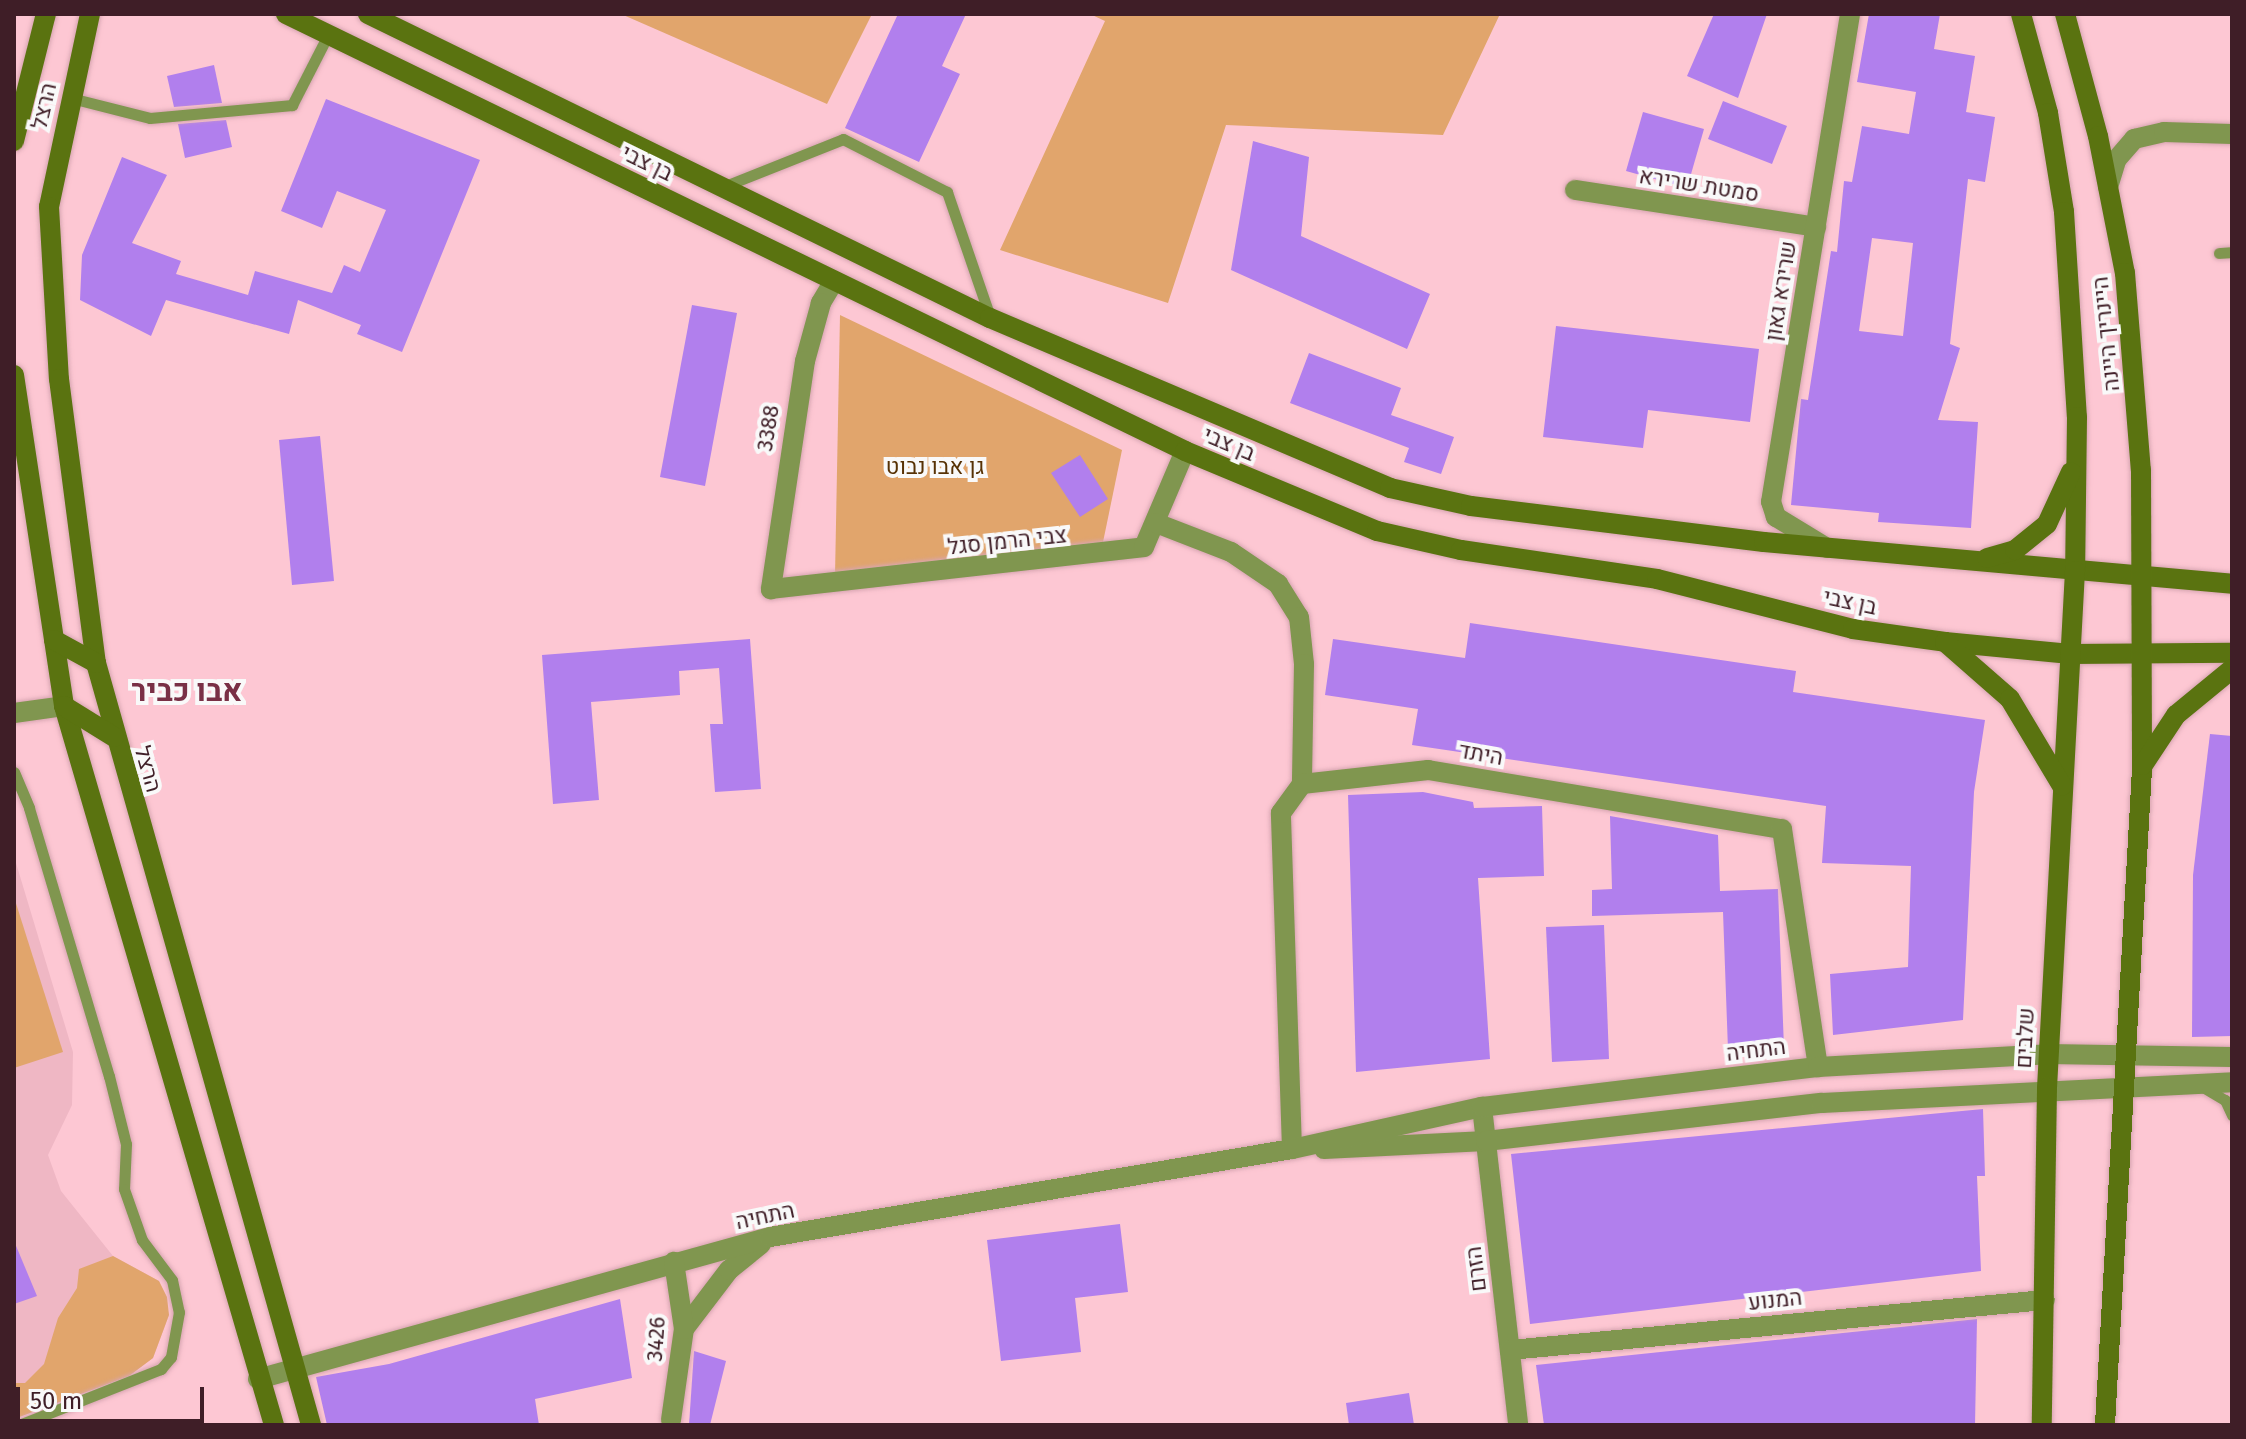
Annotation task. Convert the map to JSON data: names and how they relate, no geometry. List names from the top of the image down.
{
  "streets": {
    "main road": [
      "הרצל",
      "בן צבי",
      "היינריך היינה",
      "שלבים"
    ],
    "street": [
      "סמטת שרירא",
      "שרירא גאון",
      "3388",
      "צבי הרמן סגל",
      "היתד",
      "התחיה",
      "הזרם",
      "המנוע",
      "3426"
    ]
  },
  "crossings": [
    ["הרצל", "התחיה"],
    ["בן צבי", "שרירא גאון"],
    ["בן צבי", "היינריך היינה"],
    ["בן צבי", "3388"],
    ["בן צבי", "צבי הרמן סגל"],
    ["בן צבי", "שלבים"],
    ["סמטת שרירא", "שרירא גאון"],
    ["היינריך היינה", "שלבים"],
    ["3388", "צבי הרמן סגל"],
    ["היתד", "התחיה"],
    ["שלבים", "התחיה"],
    ["שלבים", "המנוע"],
    ["התחיה", "הזרם"],
    ["התחיה", "3426"],
    ["הזרם", "המנוע"]
  ],
  "districts": ["אבו כביר"],
  "parks": ["גן אבו נבוט"],
  "scale_bar": "50 m"
}
